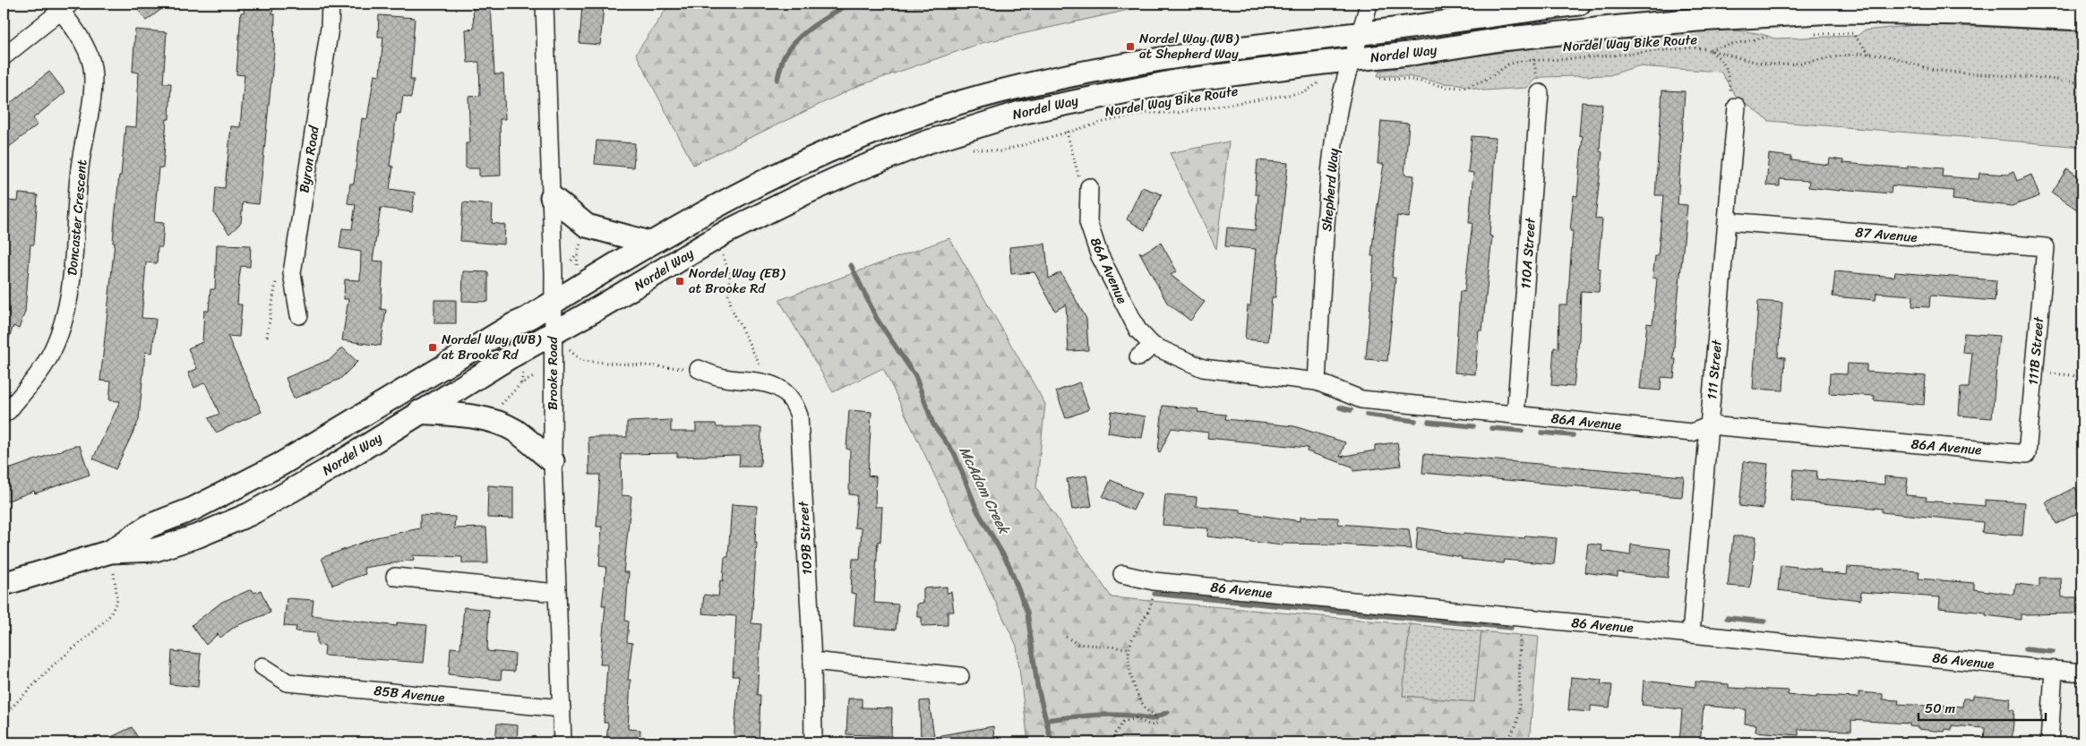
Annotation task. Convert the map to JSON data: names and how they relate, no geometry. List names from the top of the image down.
{
  "streets": {
    "main road": ["Nordel Way"],
    "street": [
      "Byron Road",
      "Shepherd Way",
      "Doncaster Crescent",
      "87 Avenue",
      "110A Street",
      "86A Avenue",
      "111B Street",
      "111 Street",
      "Brooke Road",
      "109B Street",
      "86 Avenue",
      "85B Avenue"
    ],
    "path": ["Nordel Way Bike Route"]
  },
  "crossings": [
    ["Nordel Way", "Shepherd Way"],
    ["Nordel Way", "Brooke Road"],
    ["Shepherd Way", "86A Avenue"],
    ["87 Avenue", "111B Street"],
    ["87 Avenue", "111 Street"],
    ["110A Street", "86A Avenue"],
    ["86A Avenue", "111B Street"],
    ["86A Avenue", "111 Street"],
    ["111 Street", "86 Avenue"],
    ["Brooke Road", "85B Avenue"]
  ],
  "water": ["McAdam Creek"],
  "places": {
    "transit": ["Nordel Way (WB) at Shepherd Way", "Nordel Way (EB) at Brooke Rd", "Nordel Way (WB) at Brooke Rd"]
  },
  "scale_bar": "50 m"
}
